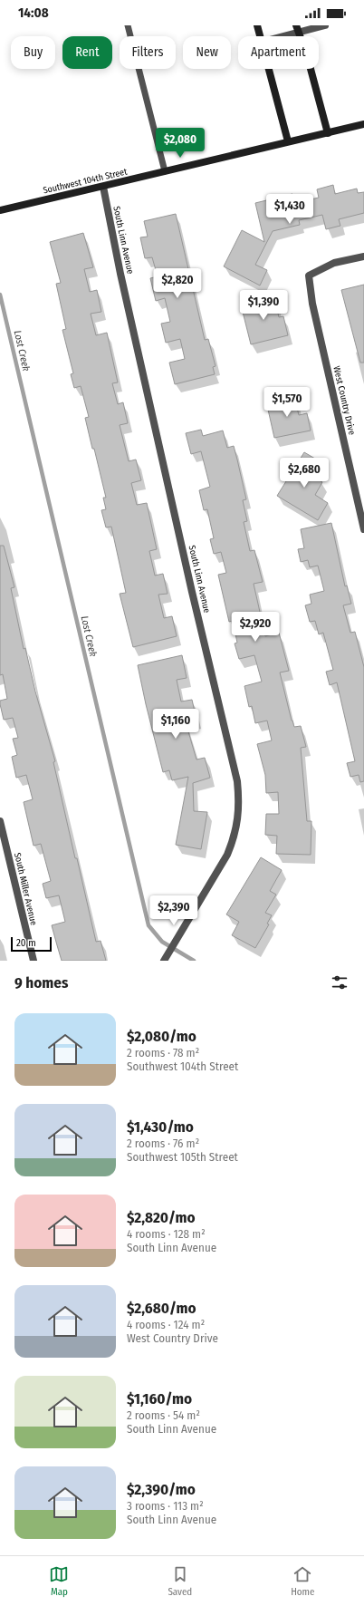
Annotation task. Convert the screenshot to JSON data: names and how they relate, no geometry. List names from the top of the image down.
{
  "streets": {
    "main road": ["Southwest 104th Street"],
    "street": ["South Linn Avenue", "West Country Drive", "South Miller Avenue"]
  },
  "crossings": [
    ["Southwest 104th Street", "South Linn Avenue"]
  ],
  "water": ["Lost Creek"],
  "scale_bar": "20 m",
  "page": {
    "status": "14:08",
    "chip": [
      "Buy",
      "Rent",
      "Filters",
      "New",
      "Apartment"
    ],
    "price": [
      "$2,080",
      "$1,430",
      "$2,820",
      "$1,390",
      "$1,570",
      "$2,680",
      "$2,920",
      "$1,160",
      "$2,390"
    ],
    "scale": "20 m",
    "heading": "9 homes",
    "list": [
      {
        "name": "$2,080/mo",
        "note": "2 rooms · 78 m² · Southwest 104th Street"
      },
      {
        "name": "$1,430/mo",
        "note": "2 rooms · 76 m² · Southwest 105th Street"
      },
      {
        "name": "$2,820/mo",
        "note": "4 rooms · 128 m² · South Linn Avenue"
      },
      {
        "name": "$2,680/mo",
        "note": "4 rooms · 124 m² · West Country Drive"
      },
      {
        "name": "$1,160/mo",
        "note": "2 rooms · 54 m² · South Linn Avenue"
      },
      {
        "name": "$2,390/mo",
        "note": "3 rooms · 113 m² · South Linn Avenue"
      }
    ],
    "tabs": ["Map", "Saved", "Home"]
  }
}
